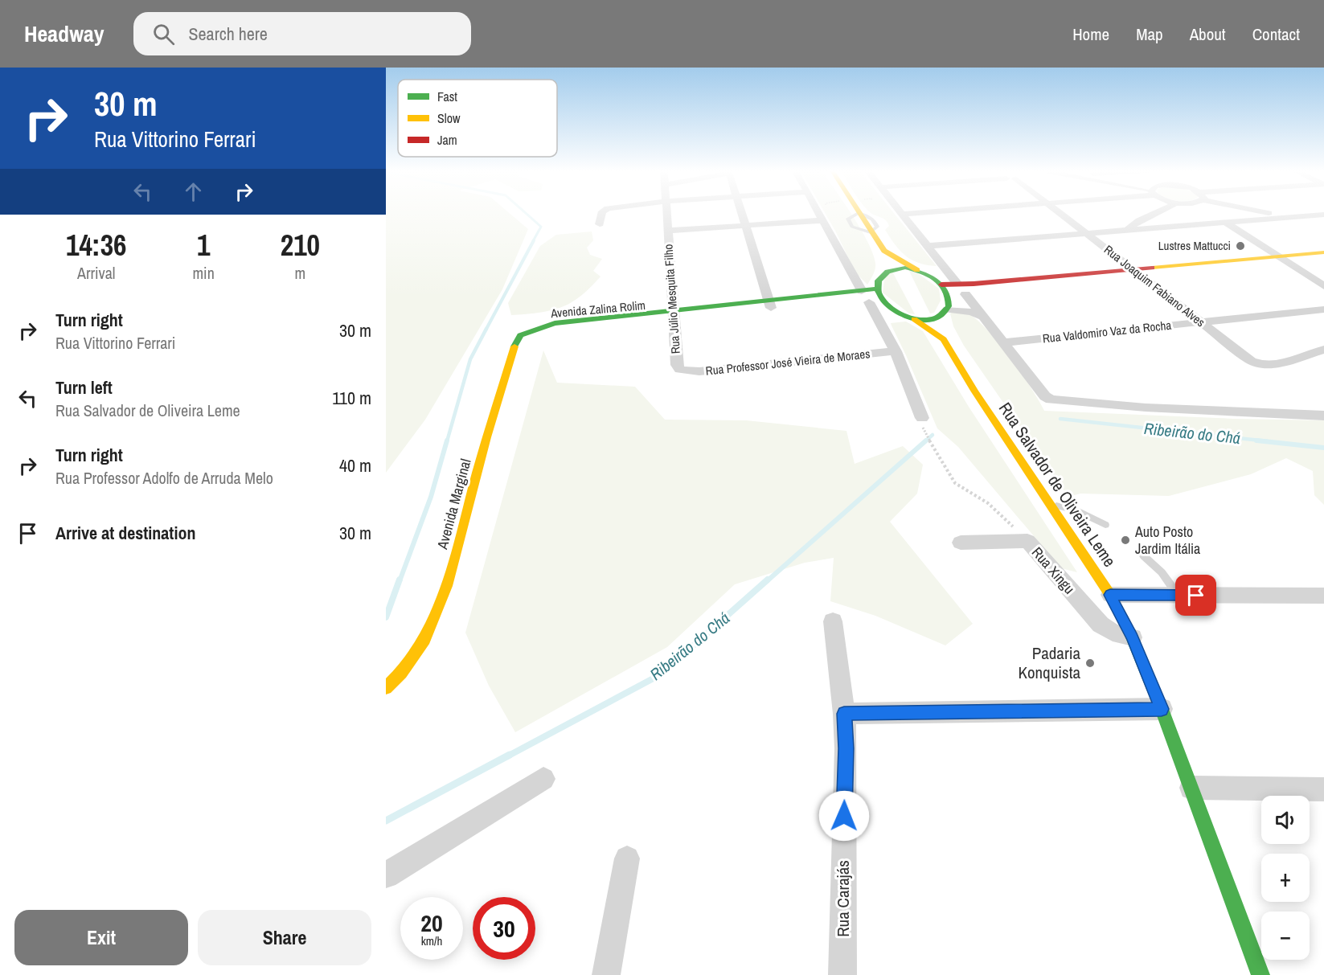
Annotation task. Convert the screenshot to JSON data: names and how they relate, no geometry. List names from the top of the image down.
{
  "streets": {
    "main road": ["Avenida Zalina Rolim", "Rua Salvador de Oliveira Leme", "Avenida Marginal"],
    "street": [
      "Rua Joaquim Fabiano Alves",
      "Rua Júlio Mesquita Filho",
      "Rua Valdomiro Vaz da Rocha",
      "Rua Professor José Vieira de Moraes",
      "Rua Xingu",
      "Rua Carajás"
    ]
  },
  "crossings": [
    ["Rua Joaquim Fabiano Alves", "Rua Valdomiro Vaz da Rocha"],
    ["Rua Júlio Mesquita Filho", "Avenida Zalina Rolim"],
    ["Rua Júlio Mesquita Filho", "Rua Professor José Vieira de Moraes"],
    ["Avenida Zalina Rolim", "Avenida Marginal"],
    ["Rua Salvador de Oliveira Leme", "Rua Xingu"]
  ],
  "water": ["Ribeirão do Chá"],
  "places": ["Lustres Mattucci", "Auto Posto Jardim Itália", "Padaria Konquista"],
  "legend": ["Fast", "Slow", "Jam"],
  "page": {
    "header": "Headway",
    "search": "Search here",
    "nav": [
      "Home",
      "Map",
      "About",
      "Contact"
    ],
    "turn": ["30 m", "Rua Vittorino Ferrari"],
    "eta": [
      "14:36",
      "Arrival",
      "1",
      "min",
      "210",
      "m"
    ],
    "list": [
      {
        "name": "Turn right",
        "note": "Rua Vittorino Ferrari",
        "value": "30 m"
      },
      {
        "name": "Turn left",
        "note": "Rua Salvador de Oliveira Leme",
        "value": "110 m"
      },
      {
        "name": "Turn right",
        "note": "Rua Professor Adolfo de Arruda Melo",
        "value": "40 m"
      },
      {
        "name": "Arrive at destination",
        "value": "30 m"
      }
    ],
    "map_buttons": ["+", "−"],
    "speed": "20 km/h",
    "limit": "30",
    "buttons": ["Exit", "Share"]
  }
}
